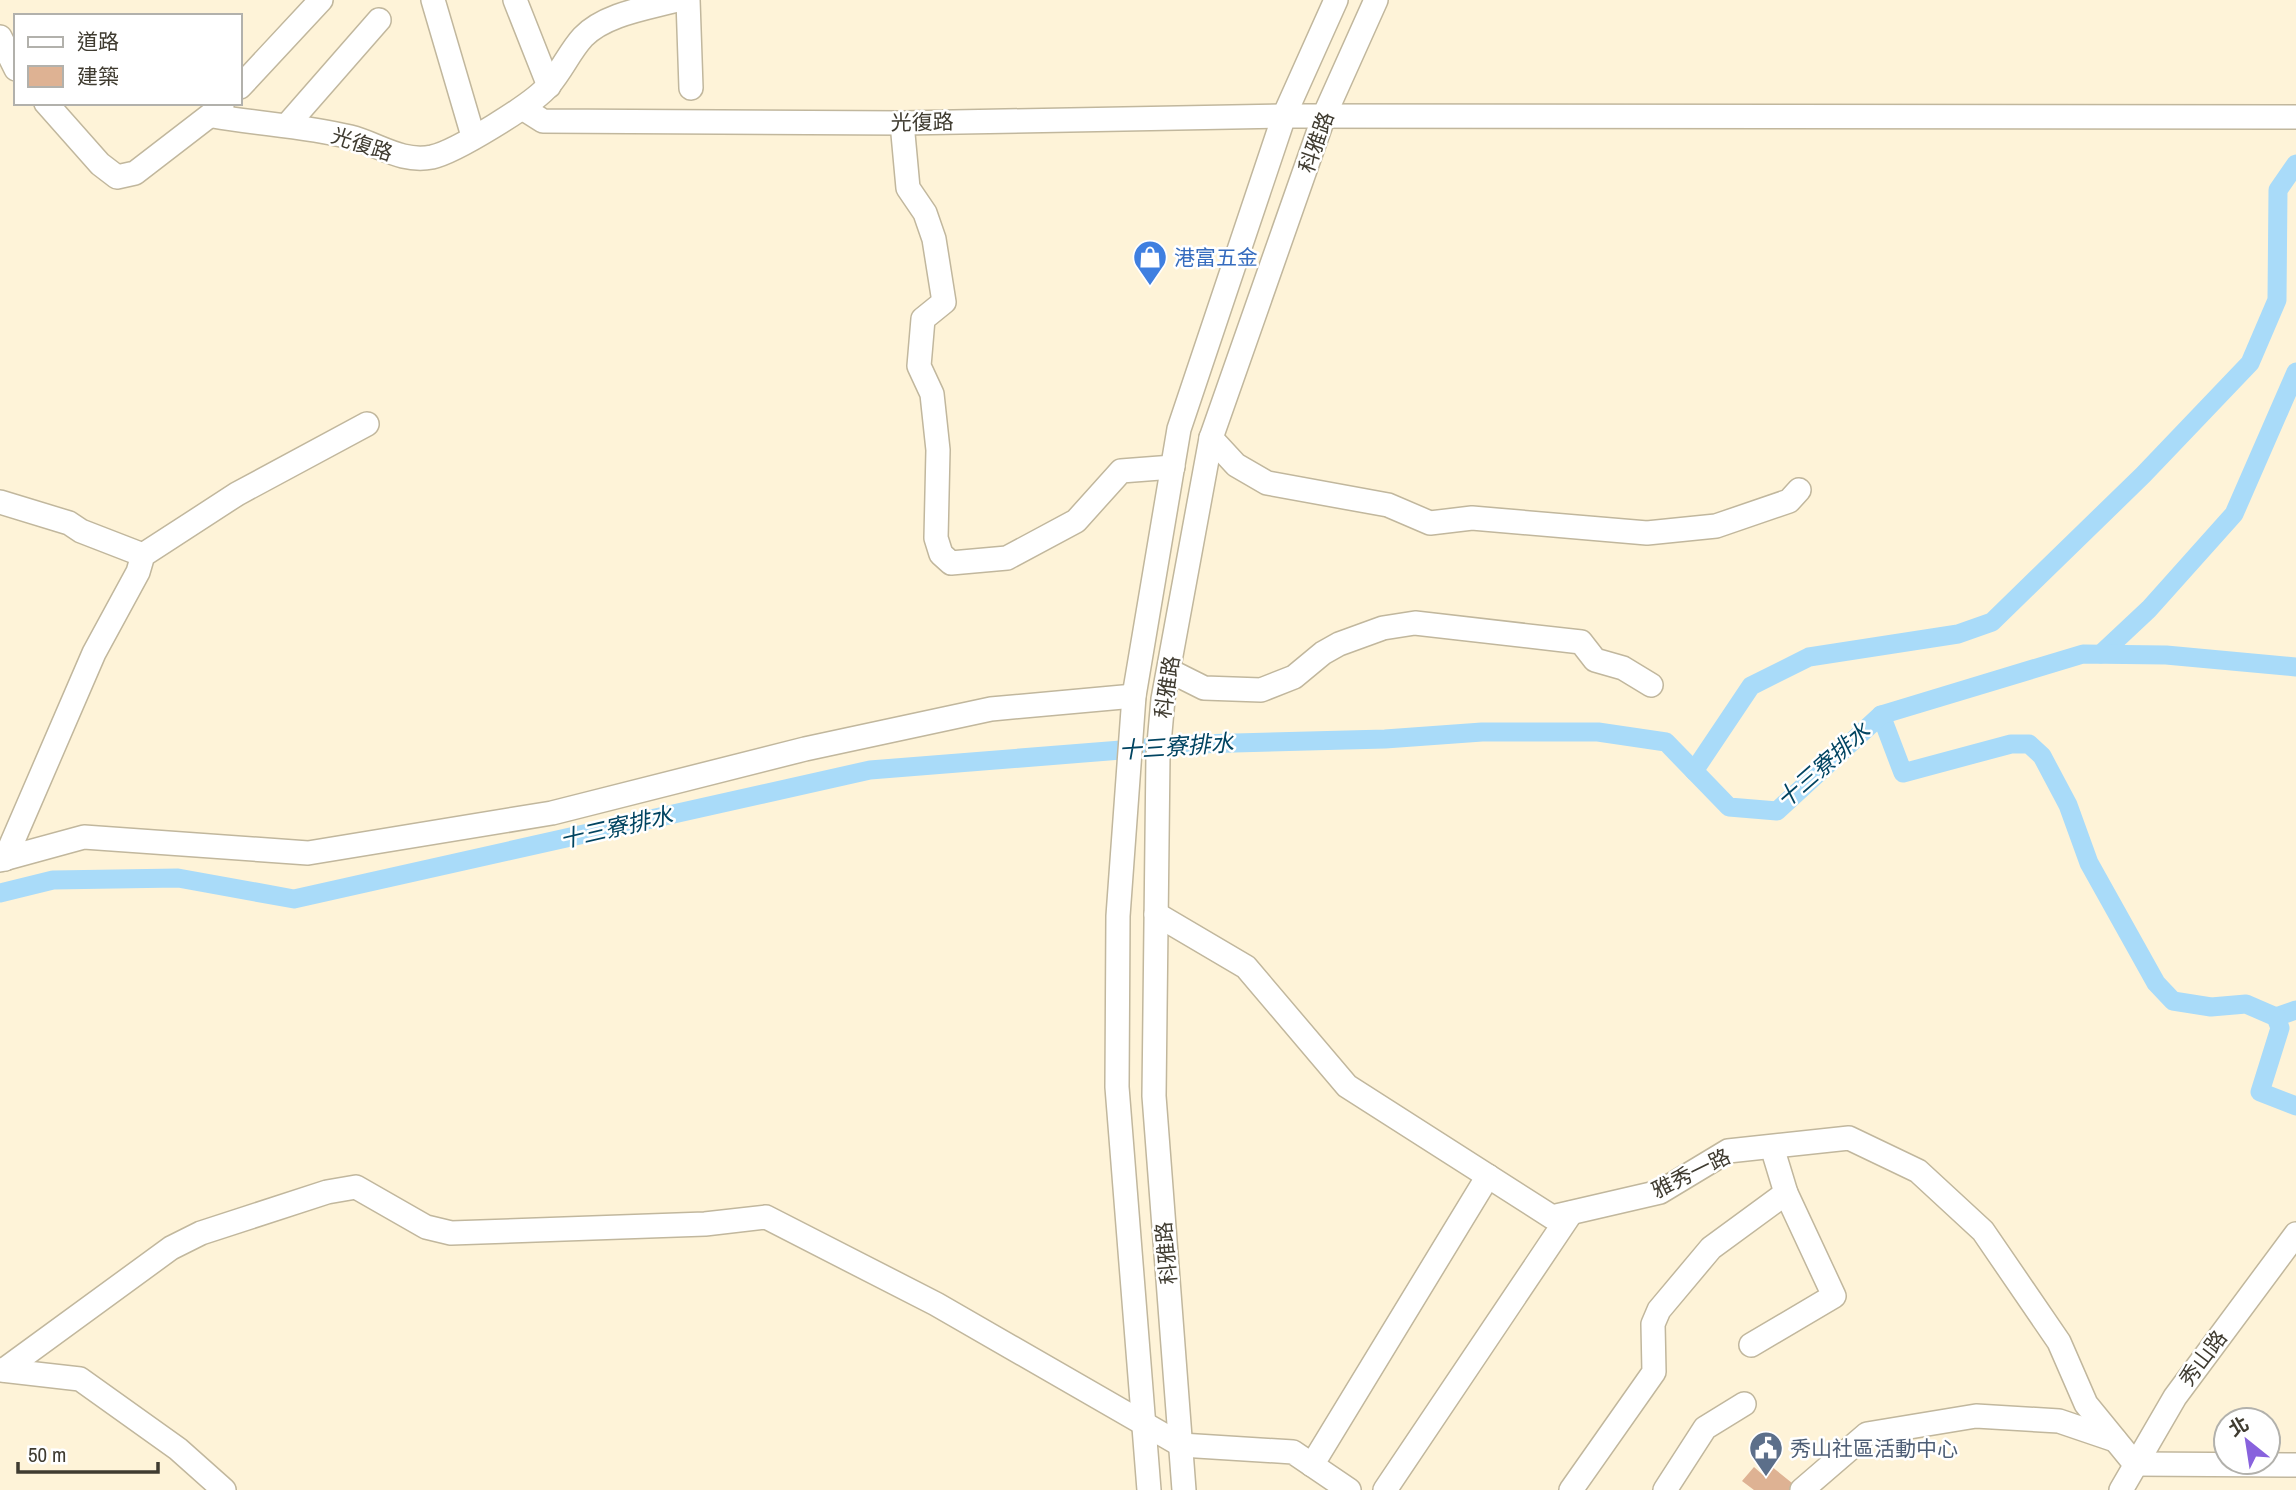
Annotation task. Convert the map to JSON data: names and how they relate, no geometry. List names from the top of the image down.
{
  "streets": {
    "street": [
      "光復路",
      "科雅路",
      "雅秀一路",
      "秀山路"
    ]
  },
  "crossings": [
    ["光復路", "科雅路"],
    ["科雅路", "雅秀一路"],
    ["雅秀一路", "秀山路"]
  ],
  "water": ["十三寮排水"],
  "places": {
    "shop": ["港富五金"],
    "public building": ["秀山社區活動中心"]
  },
  "legend": ["道路", "建築"],
  "scale_bar": "50 m",
  "north": "top left"
}
